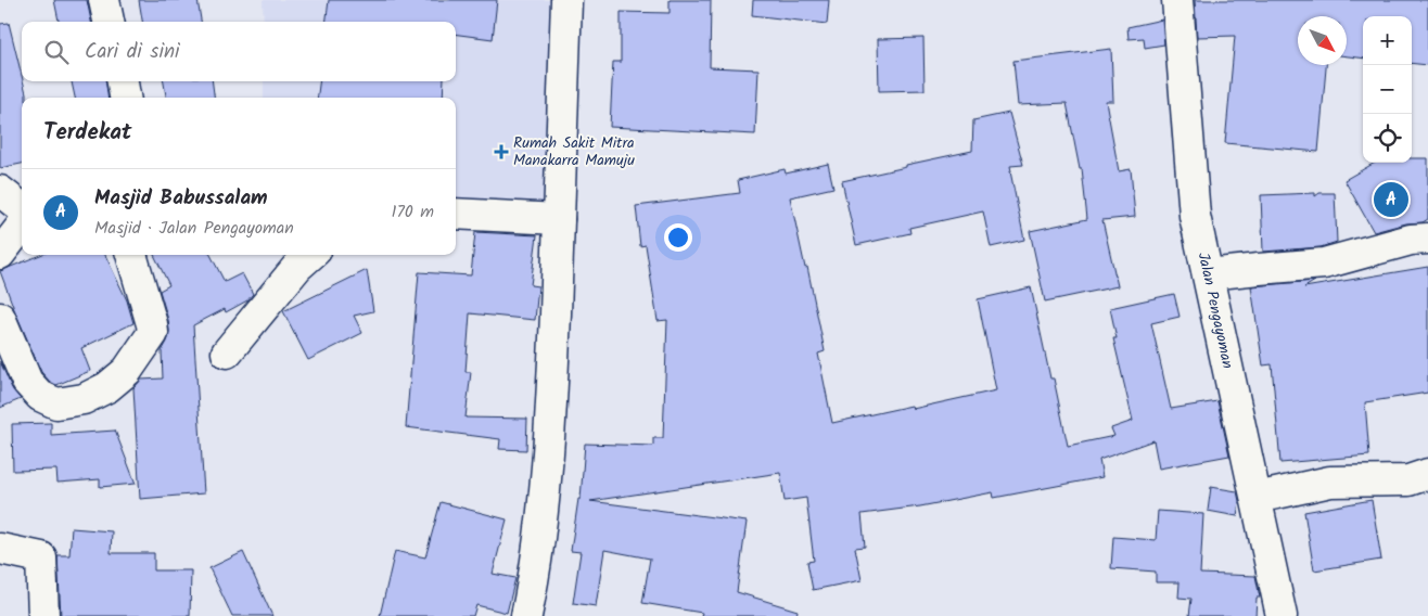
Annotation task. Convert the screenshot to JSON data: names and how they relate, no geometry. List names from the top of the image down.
{
  "streets": {
    "street": ["Jalan Pengayoman"]
  },
  "places": {
    "health": ["Rumah Sakit Mitra Manakarra Mamuju"]
  },
  "north": "bottom right",
  "page": {
    "map_buttons": ["+", "−"],
    "search": "Cari di sini",
    "heading": "Terdekat",
    "list": [
      {
        "mark": "A",
        "name": "Masjid Babussalam",
        "note": "Masjid · Jalan Pengayoman",
        "value": "170 m"
      }
    ],
    "pins": "A"
  }
}
